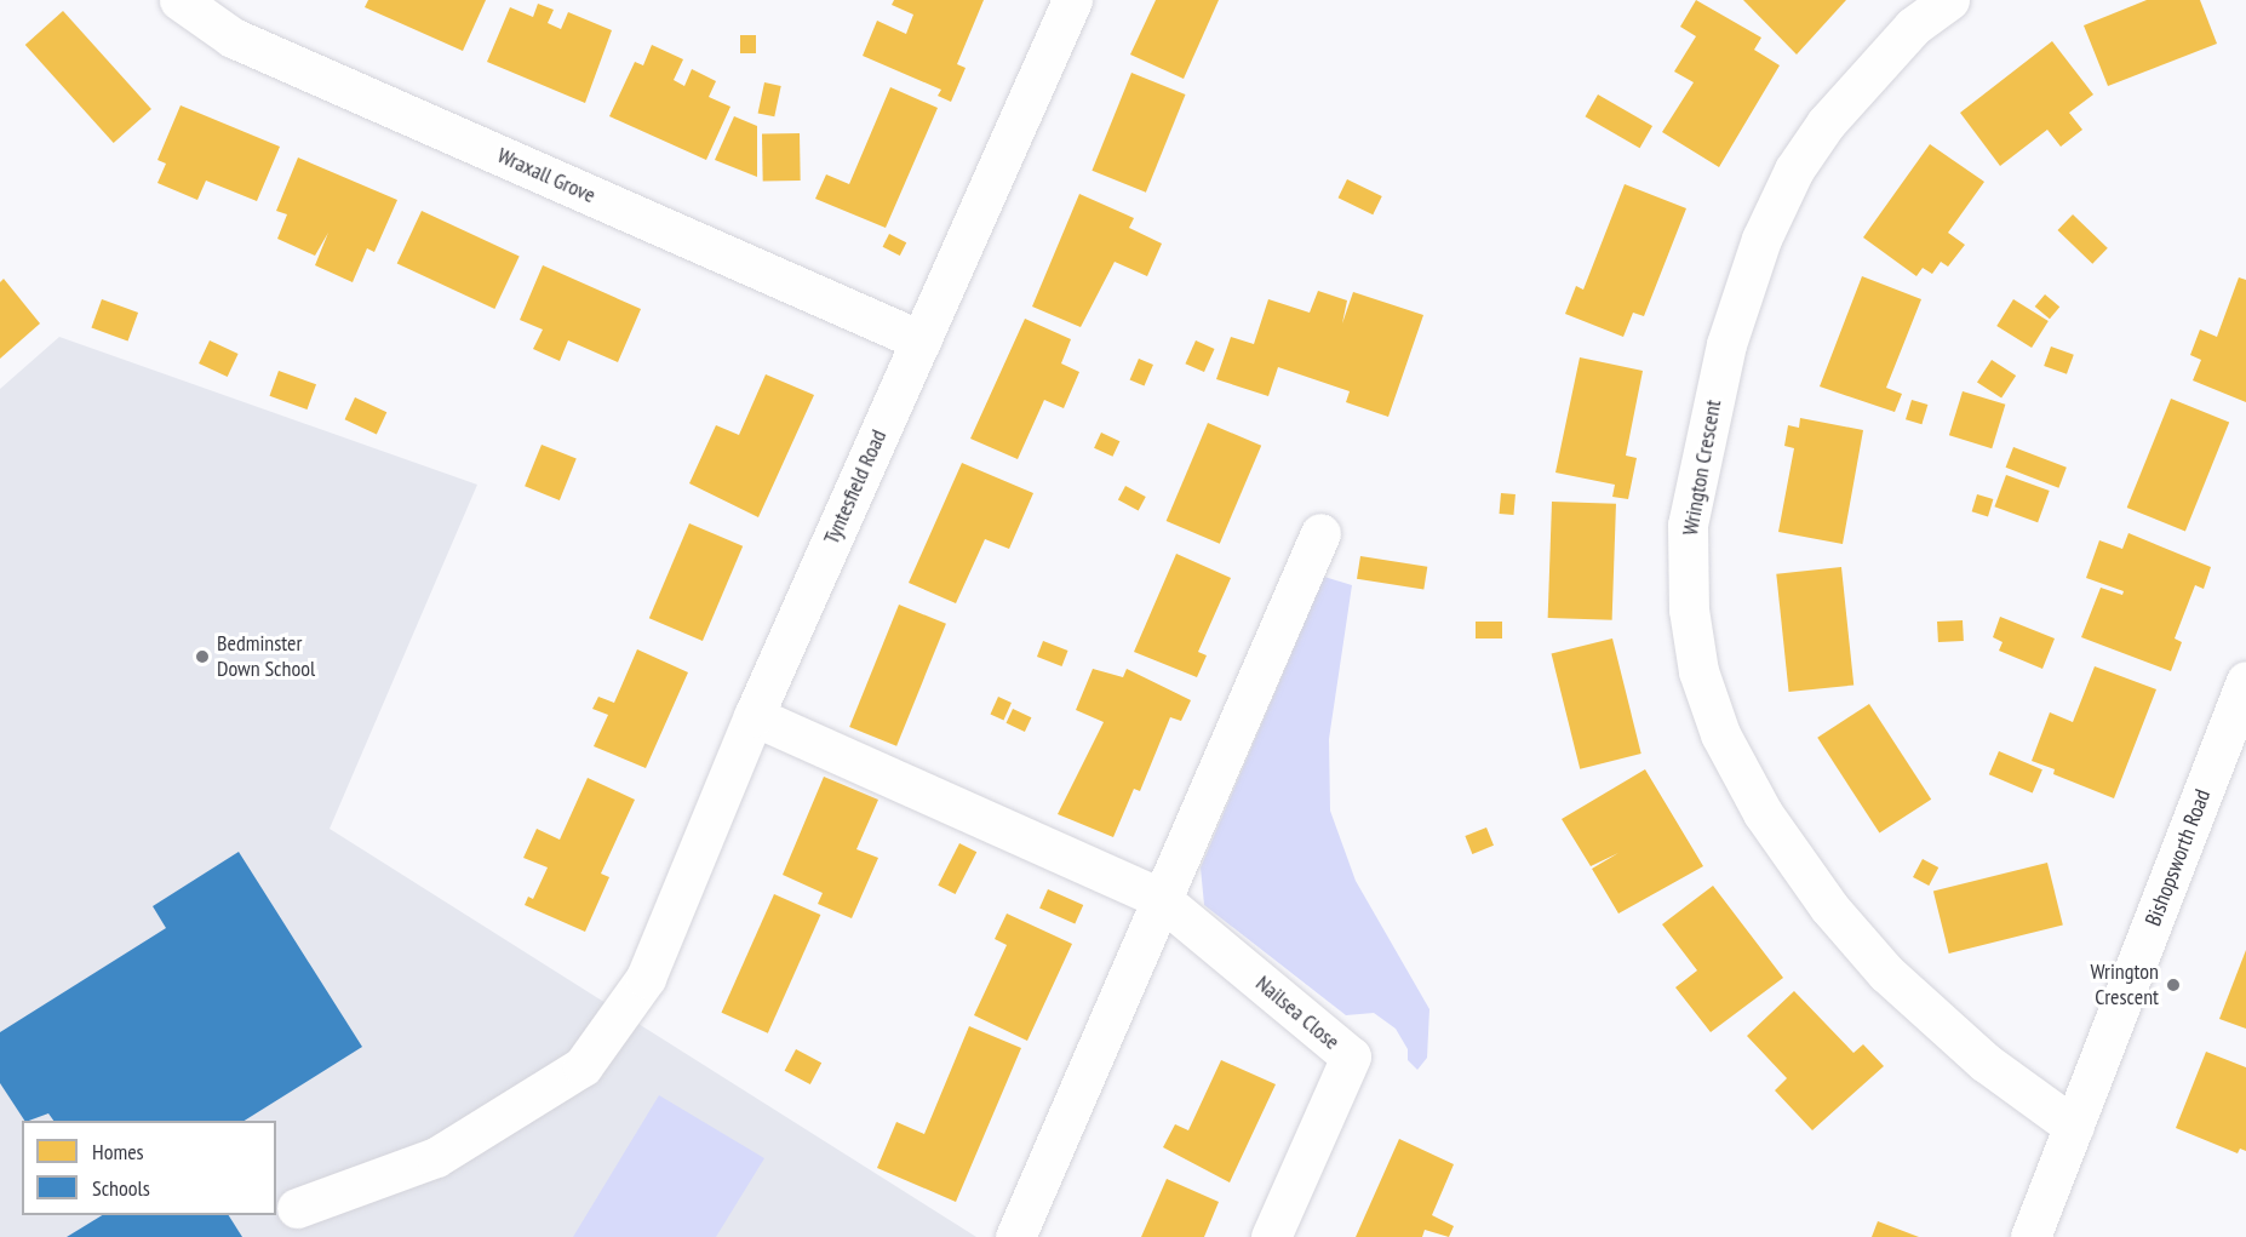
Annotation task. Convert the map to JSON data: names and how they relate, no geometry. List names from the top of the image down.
{
  "streets": {
    "street": [
      "Wraxall Grove",
      "Wrington Crescent",
      "Tyntesfield Road",
      "Bishopsworth Road",
      "Nailsea Close"
    ]
  },
  "crossings": [
    ["Wraxall Grove", "Tyntesfield Road"],
    ["Wrington Crescent", "Bishopsworth Road"],
    ["Tyntesfield Road", "Nailsea Close"]
  ],
  "places": ["Bedminster Down School", "Wrington Crescent"],
  "legend": ["Homes", "Schools"]
}
